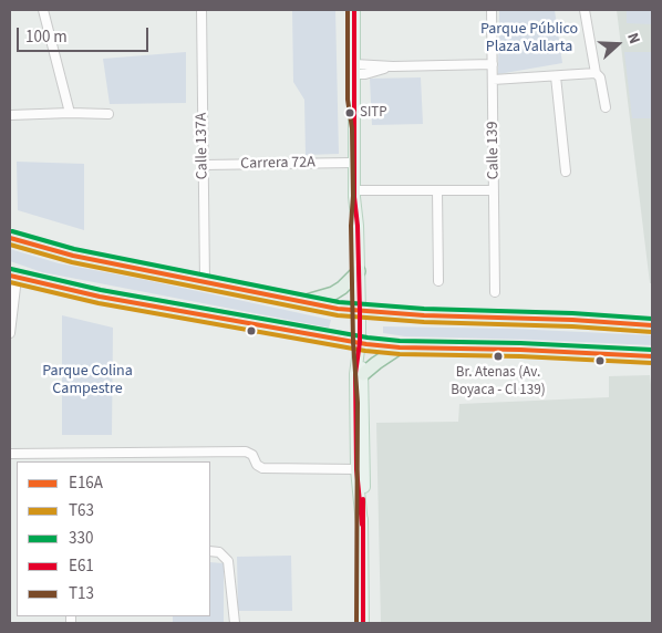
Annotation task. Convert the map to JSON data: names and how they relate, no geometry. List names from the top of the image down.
{
  "streets": {
    "street": ["Calle 137A", "Calle 139", "Carrera 72A"]
  },
  "crossings": [
    ["Calle 137A", "Carrera 72A"]
  ],
  "parks": ["Parque Público Plaza Vallarta", "Parque Colina Campestre"],
  "places": ["SITP", "Br. Atenas (Av. Boyaca - Cl 139)"],
  "lines": [
    "transit line E61",
    "transit line T13",
    "transit line 330",
    "transit line E16A",
    "transit line T63"
  ],
  "legend": [
    "E16A",
    "T63",
    "330",
    "E61",
    "T13"
  ],
  "scale_bar": "100 m",
  "north": "right"
}
